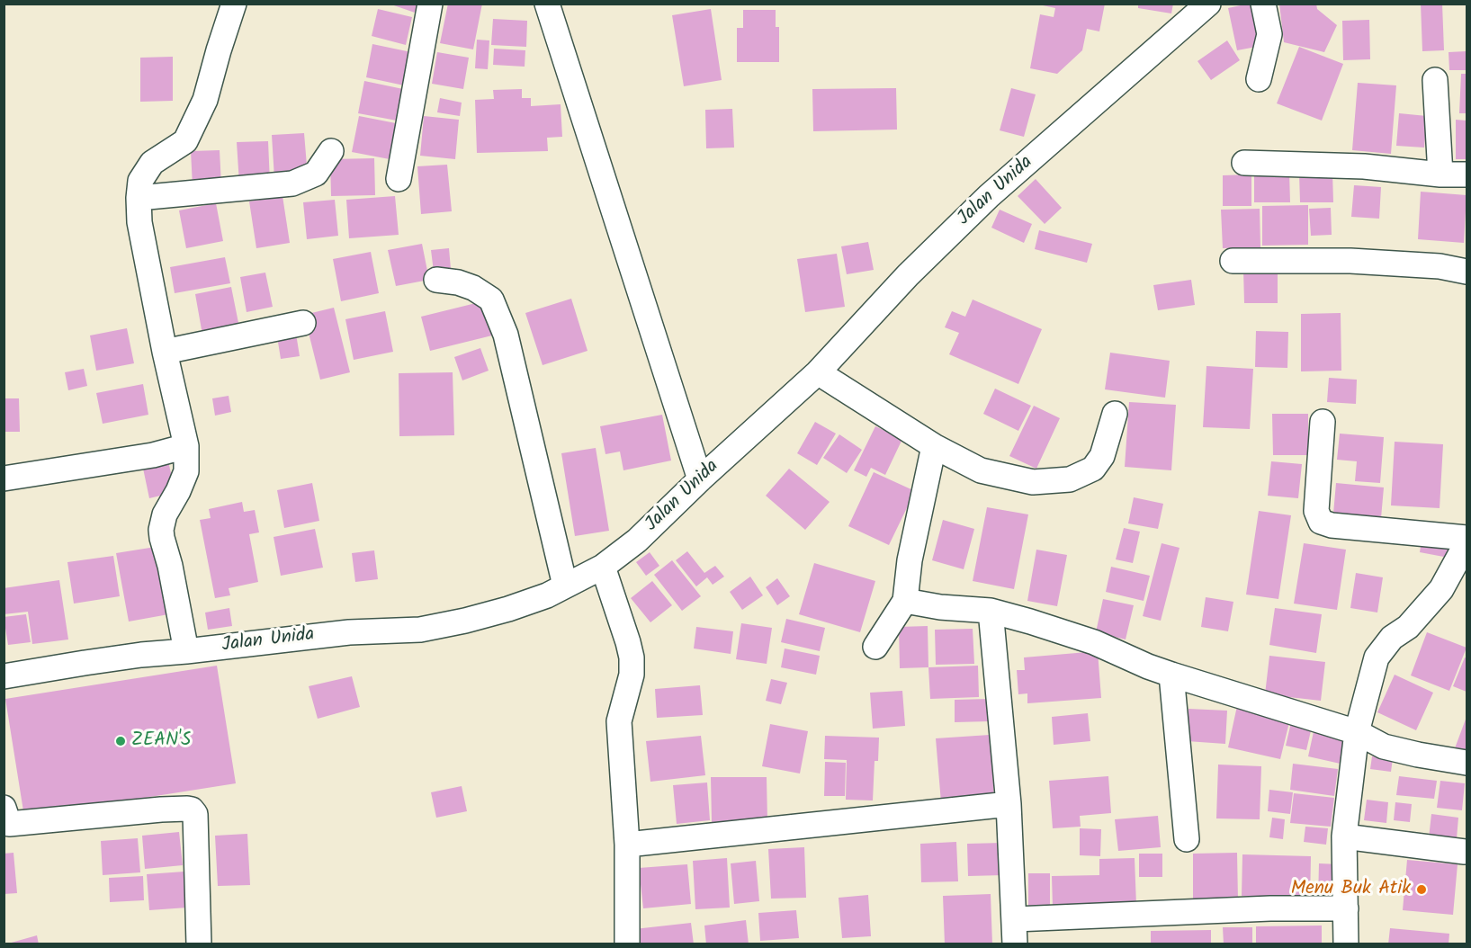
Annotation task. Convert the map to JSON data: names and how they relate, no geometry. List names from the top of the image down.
{
  "streets": {
    "street": ["Jalan Unida"]
  },
  "places": ["ZEAN'S", "Menu Buk Atik"]
}
